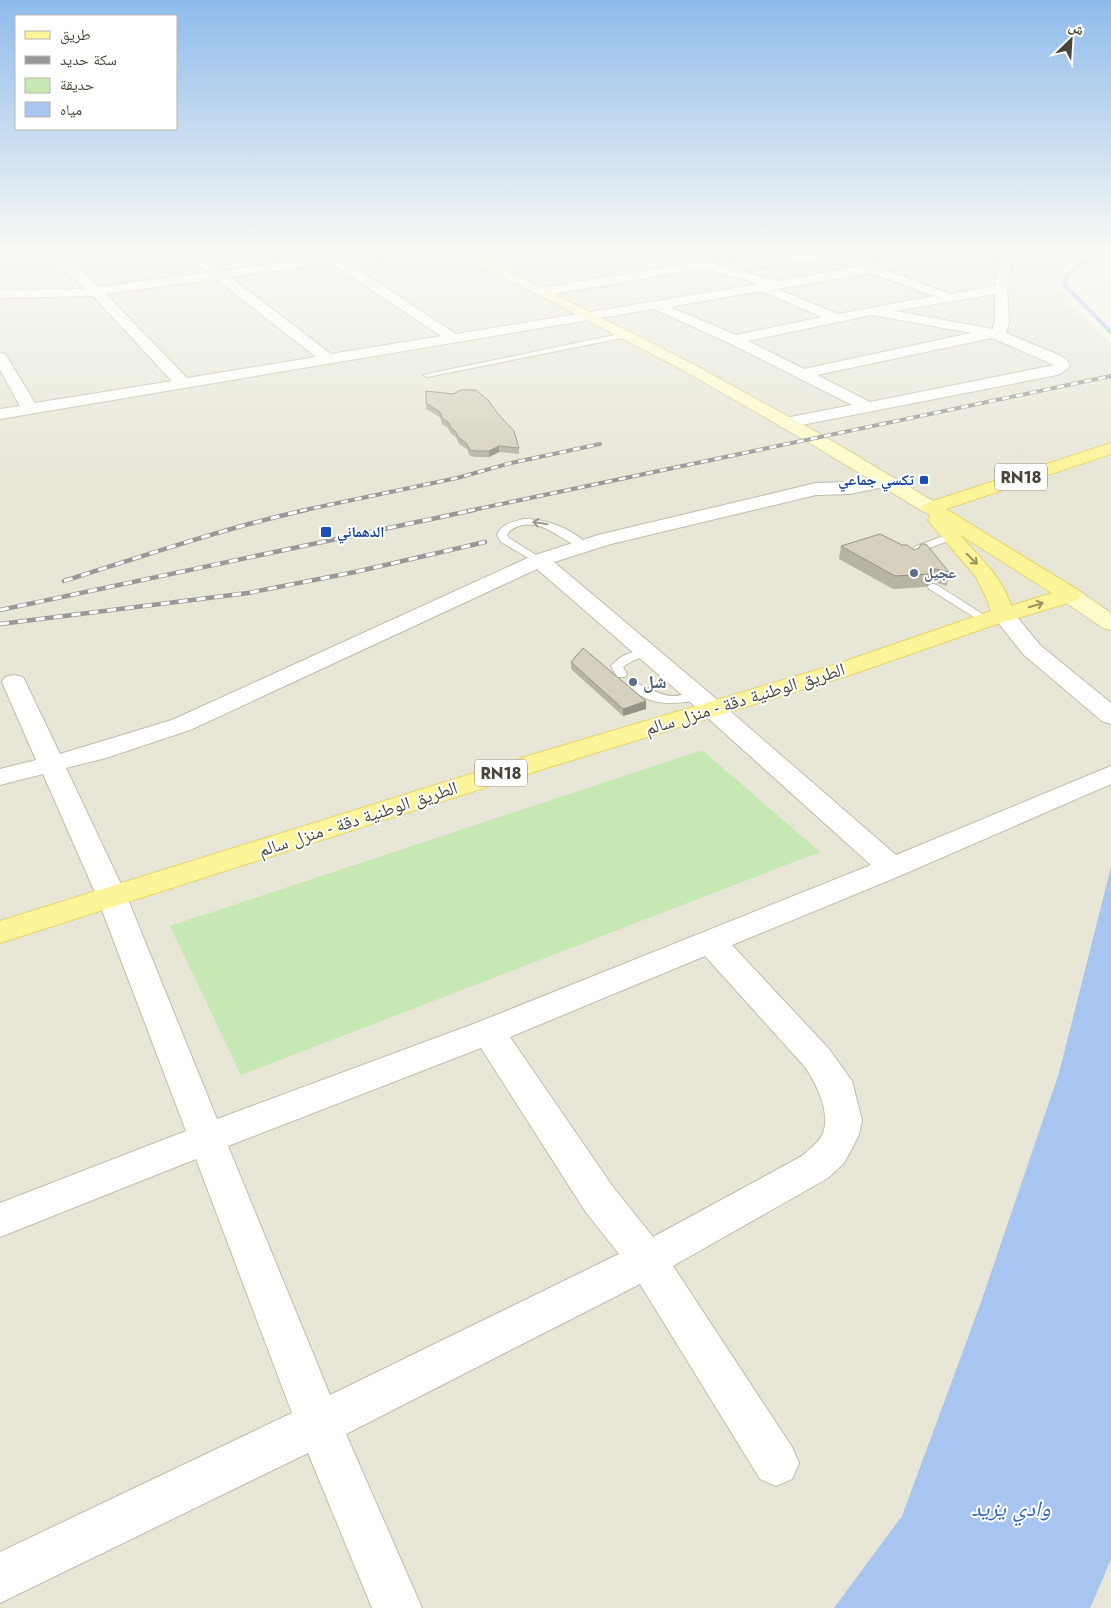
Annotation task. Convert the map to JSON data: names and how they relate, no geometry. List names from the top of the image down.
{
  "streets": {
    "main road": ["RN18", "الطريق الوطنية دقة - منزل سالم"]
  },
  "water": ["وادي يزيد"],
  "places": {
    "transit": ["تكسي جماعي", "الدهماني"],
    "other": ["عجيل", "شل"]
  },
  "legend": [
    "طريق",
    "سكة حديد",
    "حديقة",
    "مياه"
  ],
  "north": "top right"
}
